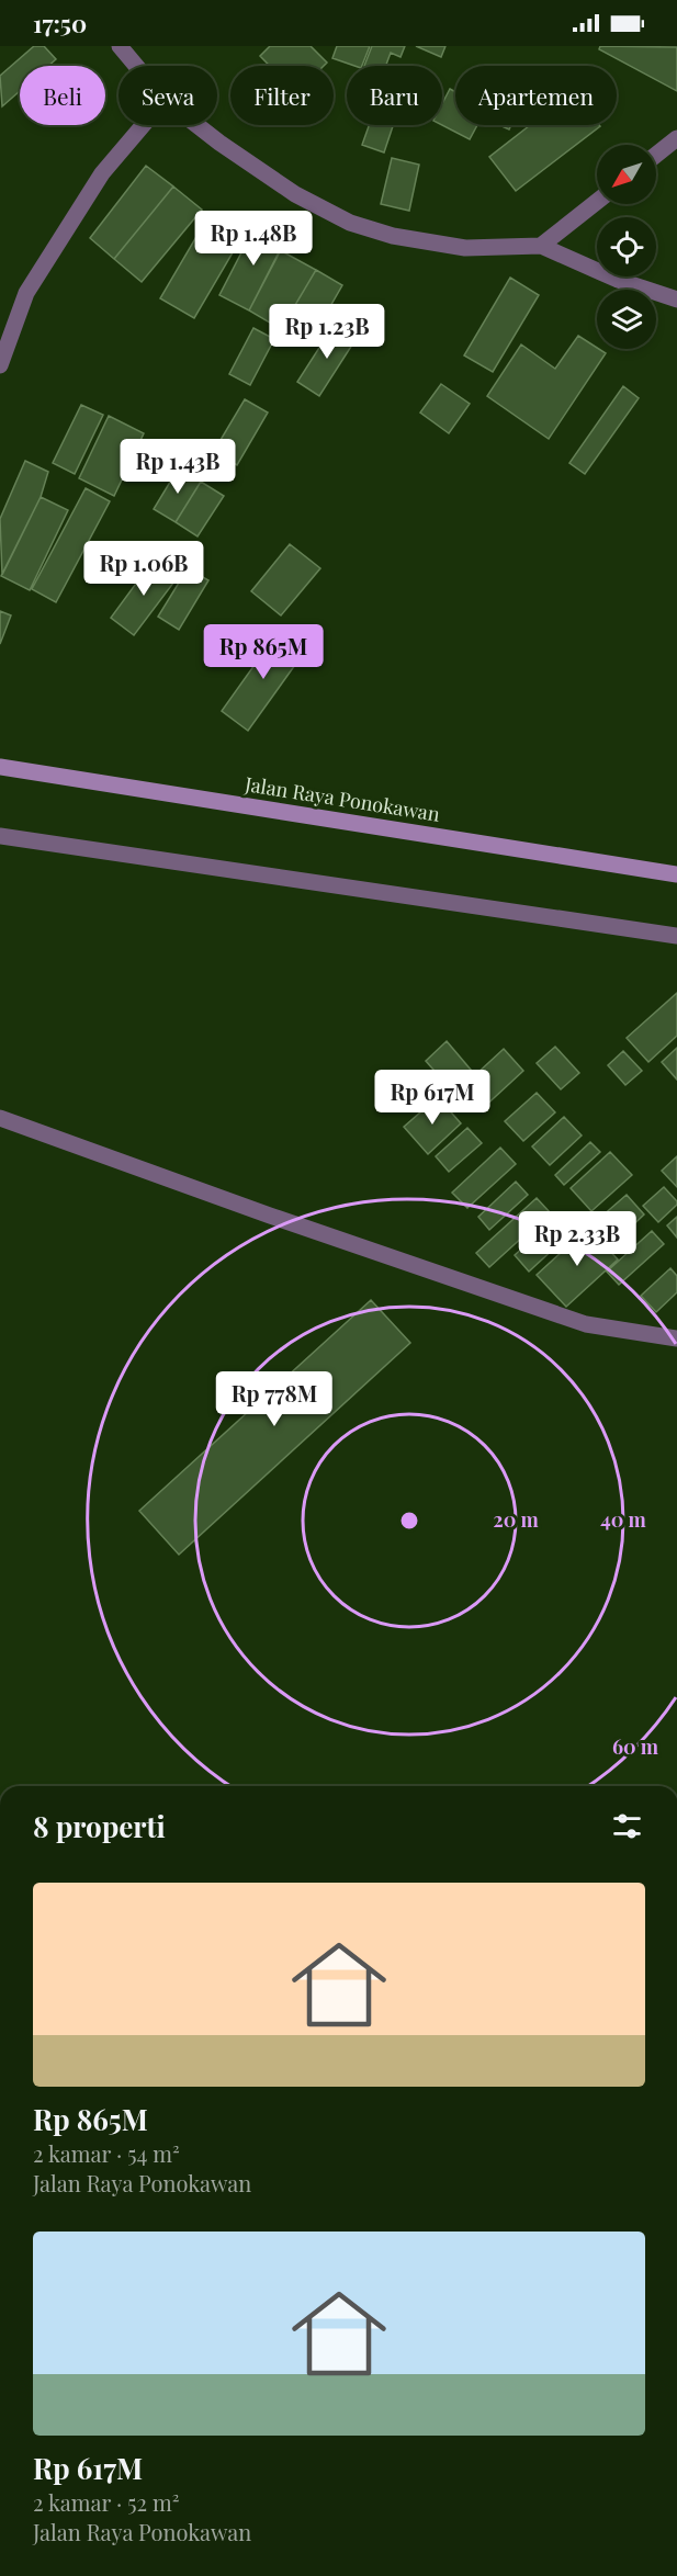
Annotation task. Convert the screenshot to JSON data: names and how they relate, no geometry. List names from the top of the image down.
{
  "streets": {
    "main road": ["Jalan Raya Ponokawan"]
  },
  "north": "bottom left",
  "page": {
    "status": "17:50",
    "chip": [
      "Beli",
      "Sewa",
      "Filter",
      "Baru",
      "Apartemen"
    ],
    "price": [
      "Rp 1.48B",
      "Rp 1.23B",
      "Rp 1.43B",
      "Rp 1.06B",
      "Rp 865M",
      "Rp 617M",
      "Rp 2.33B",
      "Rp 778M"
    ],
    "heading": "8 properti",
    "list": [
      {
        "name": "Rp 865M",
        "note": "2 kamar · 54 m² · Jalan Raya Ponokawan"
      },
      {
        "name": "Rp 617M",
        "note": "2 kamar · 52 m² · Jalan Raya Ponokawan"
      }
    ]
  },
  "rings": ["20 m", "40 m", "60 m"]
}
